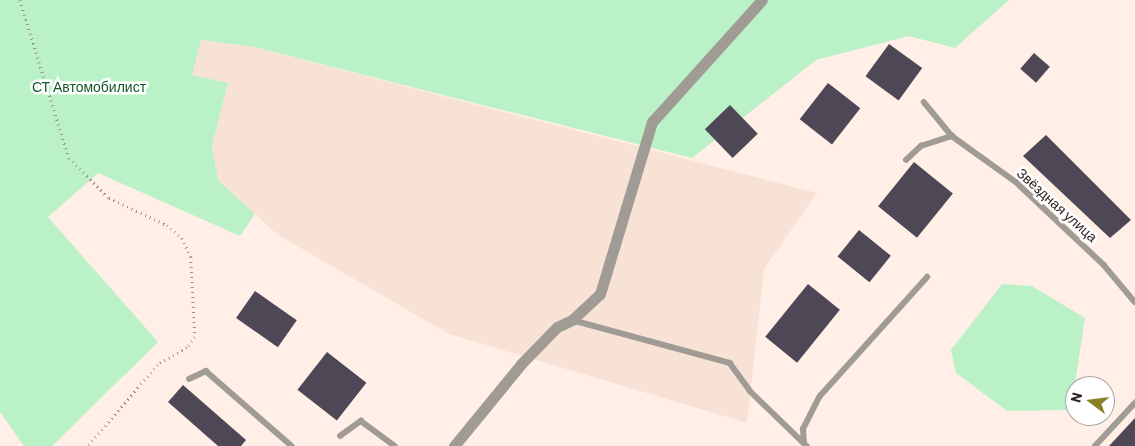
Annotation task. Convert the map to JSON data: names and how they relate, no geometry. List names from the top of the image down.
{
  "streets": {
    "lane": ["Звёздная улица"]
  },
  "parks": ["СТ Автомобилист"],
  "north": "left"
}
